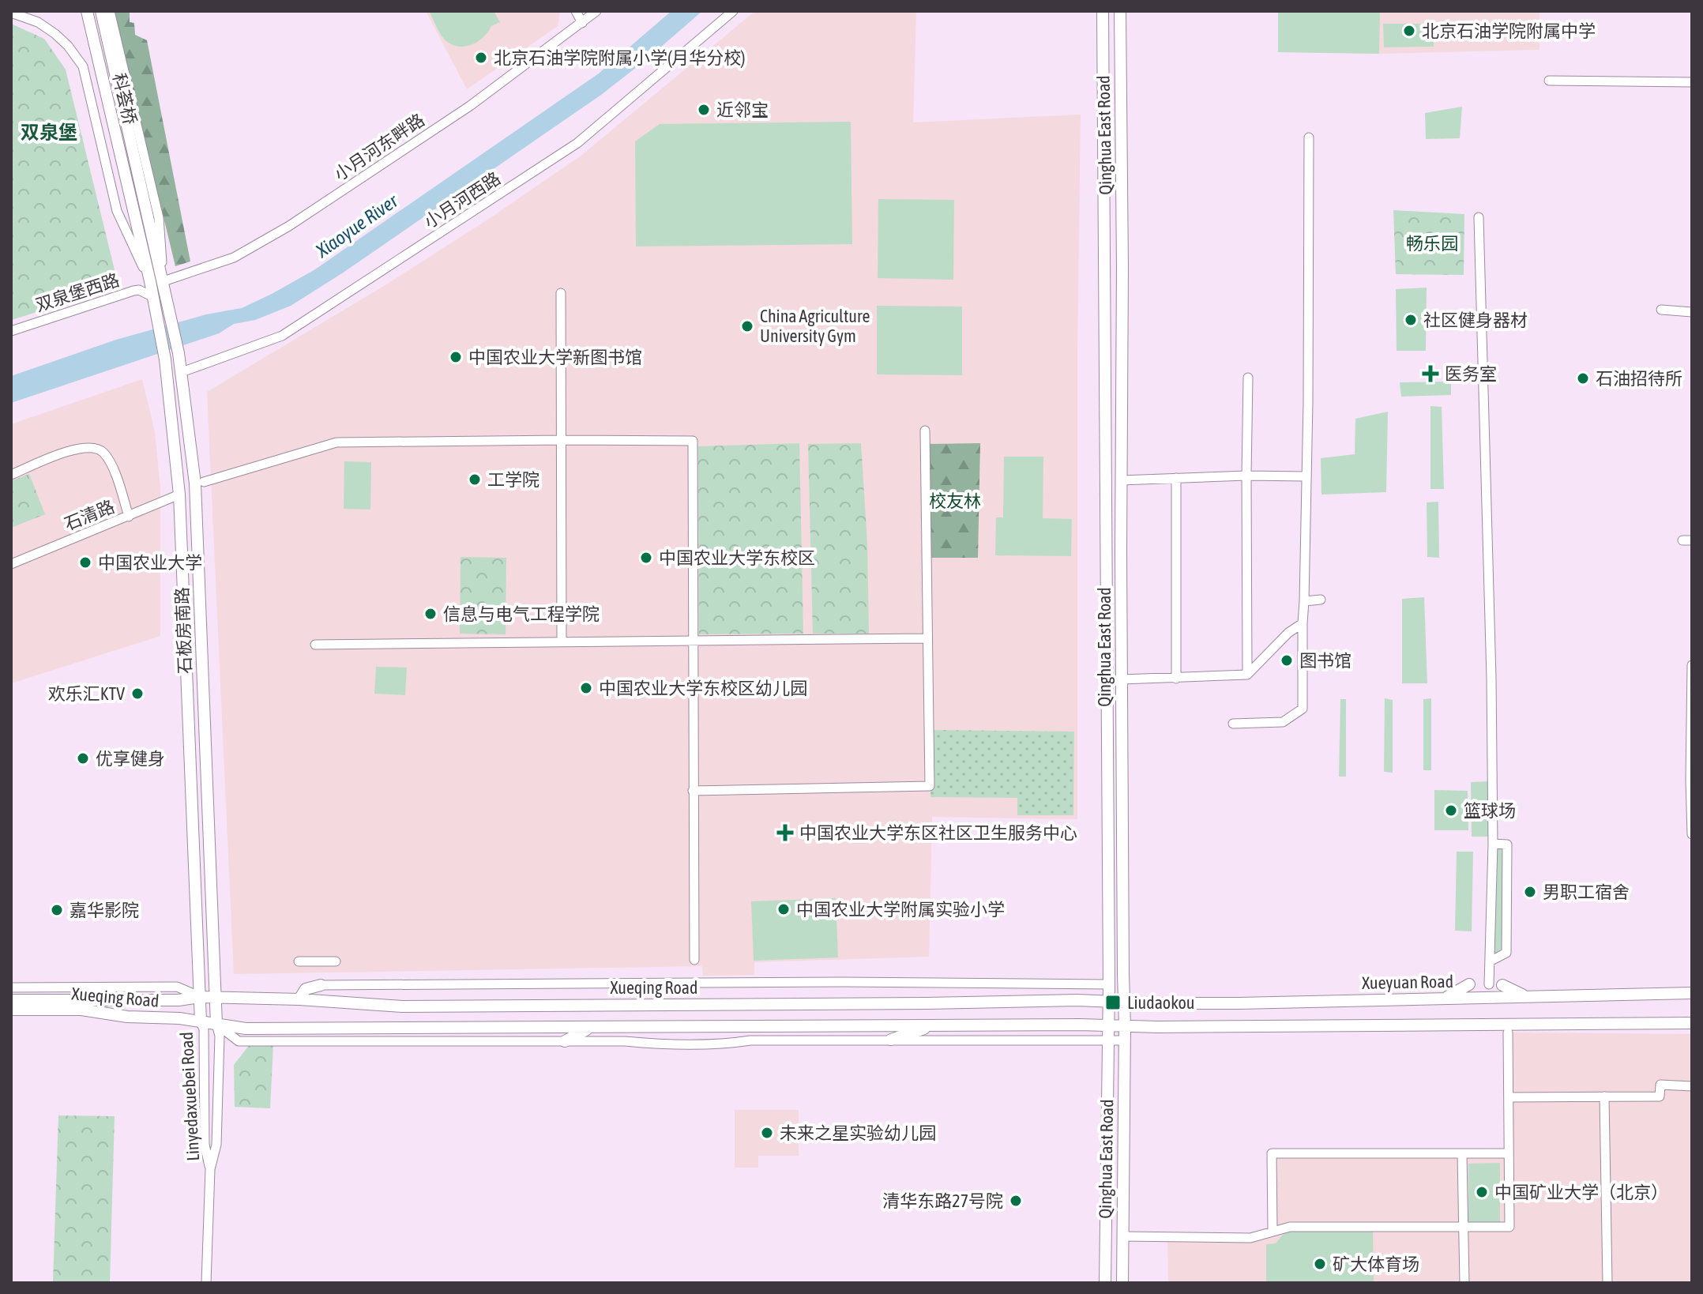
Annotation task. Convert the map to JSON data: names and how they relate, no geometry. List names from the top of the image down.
{
  "streets": {
    "main road": [
      "科荟桥",
      "Qinghua East Road",
      "石板房南路",
      "Xueyuan Road",
      "Xueqing Road"
    ],
    "street": [
      "小月河东畔路",
      "小月河西路",
      "双泉堡西路",
      "石清路",
      "Linyedaxuebei Road"
    ]
  },
  "crossings": [
    ["科荟桥", "石板房南路"],
    ["Qinghua East Road", "Xueyuan Road"],
    ["Qinghua East Road", "Xueqing Road"],
    ["小月河东畔路", "石板房南路"],
    ["小月河西路", "石板房南路"],
    ["双泉堡西路", "石板房南路"],
    ["石清路", "石板房南路"],
    ["石板房南路", "Xueqing Road"],
    ["石板房南路", "Linyedaxuebei Road"],
    ["Xueyuan Road", "Xueqing Road"],
    ["Xueqing Road", "Linyedaxuebei Road"]
  ],
  "districts": ["双泉堡"],
  "water": ["Xiaoyue River"],
  "parks": ["畅乐园", "校友林"],
  "places": {
    "other": [
      "北京石油学院附属中学",
      "北京石油学院附属小学(月华分校)",
      "近邻宝",
      "社区健身器材",
      "China Agriculture University Gym",
      "中国农业大学新图书馆",
      "石油招待所",
      "工学院",
      "中国农业大学东校区",
      "中国农业大学",
      "信息与电气工程学院",
      "图书馆",
      "中国农业大学东校区幼儿园",
      "欢乐汇KTV",
      "优享健身",
      "篮球场",
      "男职工宿舍",
      "中国农业大学附属实验小学",
      "嘉华影院",
      "未来之星实验幼儿园",
      "中国矿业大学（北京）",
      "清华东路27号院",
      "矿大体育场"
    ],
    "health": ["医务室", "中国农业大学东区社区卫生服务中心"],
    "transit": ["Liudaokou"]
  }
}
